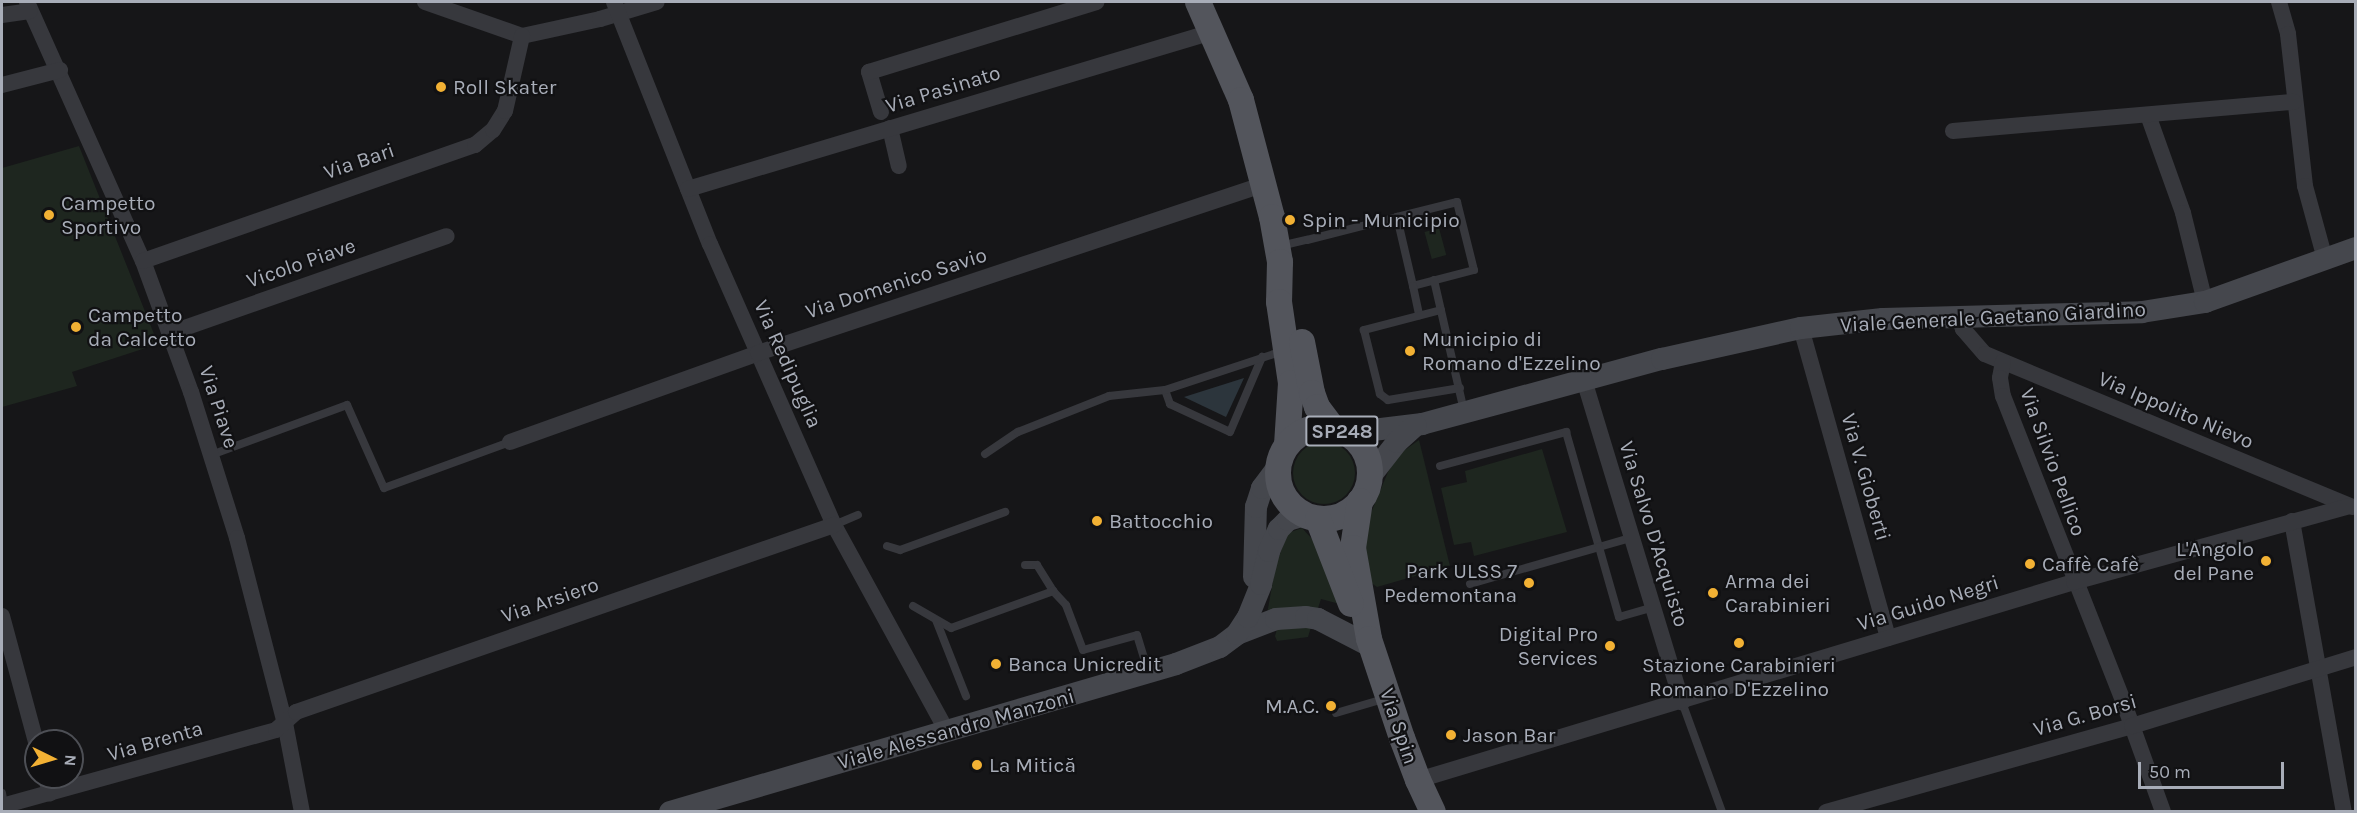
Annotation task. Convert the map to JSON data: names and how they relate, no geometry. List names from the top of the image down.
{
  "streets": {
    "main road": [
      "Viale Generale Gaetano Giardino",
      "SP248",
      "Via Spin",
      "Viale Alessandro Manzoni"
    ],
    "street": [
      "Via Pasinato",
      "Via Bari",
      "Vicolo Piave",
      "Via Domenico Savio",
      "Via Redipuglia",
      "Via Piave",
      "Via Ippolito Nievo",
      "Via Silvio Pellico",
      "Via V. Gioberti",
      "Via Salvo D'Acquisto",
      "Via Arsiero",
      "Via Guido Negri",
      "Via G. Borsi",
      "Via Brenta"
    ]
  },
  "crossings": [
    ["Via Pasinato", "Via Redipuglia"],
    ["Via Pasinato", "SP248"],
    ["Via Bari", "Via Piave"],
    ["Vicolo Piave", "Via Piave"],
    ["Via Domenico Savio", "Via Redipuglia"],
    ["Via Domenico Savio", "SP248"],
    ["Viale Generale Gaetano Giardino", "Via Ippolito Nievo"],
    ["Viale Generale Gaetano Giardino", "SP248"],
    ["Viale Generale Gaetano Giardino", "Via V. Gioberti"],
    ["Viale Generale Gaetano Giardino", "Via Salvo D'Acquisto"],
    ["Viale Generale Gaetano Giardino", "Via Spin"],
    ["Viale Generale Gaetano Giardino", "Viale Alessandro Manzoni"],
    ["Via Redipuglia", "Via Arsiero"],
    ["Via Redipuglia", "Viale Alessandro Manzoni"],
    ["Via Piave", "Via Arsiero"],
    ["Via Piave", "Via Brenta"],
    ["Via Ippolito Nievo", "Via Silvio Pellico"],
    ["Via Ippolito Nievo", "Via Guido Negri"],
    ["SP248", "Via Spin"],
    ["SP248", "Viale Alessandro Manzoni"],
    ["Via Silvio Pellico", "Via Guido Negri"],
    ["Via Silvio Pellico", "Via G. Borsi"],
    ["Via V. Gioberti", "Via Guido Negri"],
    ["Via Salvo D'Acquisto", "Via Guido Negri"],
    ["Via Arsiero", "Via Brenta"],
    ["Via Guido Negri", "Via Spin"],
    ["Via Spin", "Viale Alessandro Manzoni"]
  ],
  "places": [
    "Roll Skater",
    "Campetto Sportivo",
    "Spin - Municipio",
    "Campetto da Calcetto",
    "Municipio di Romano d'Ezzelino",
    "Battocchio",
    "L'Angolo del Pane",
    "Caffè Cafè",
    "Park ULSS 7 Pedemontana",
    "Arma dei Carabinieri",
    "Stazione Carabinieri Romano D'Ezzelino",
    "Digital Pro Services",
    "Banca Unicredit",
    "M.A.C.",
    "Jason Bar",
    "La Mitică"
  ],
  "scale_bar": "50 m",
  "north": "right"
}
